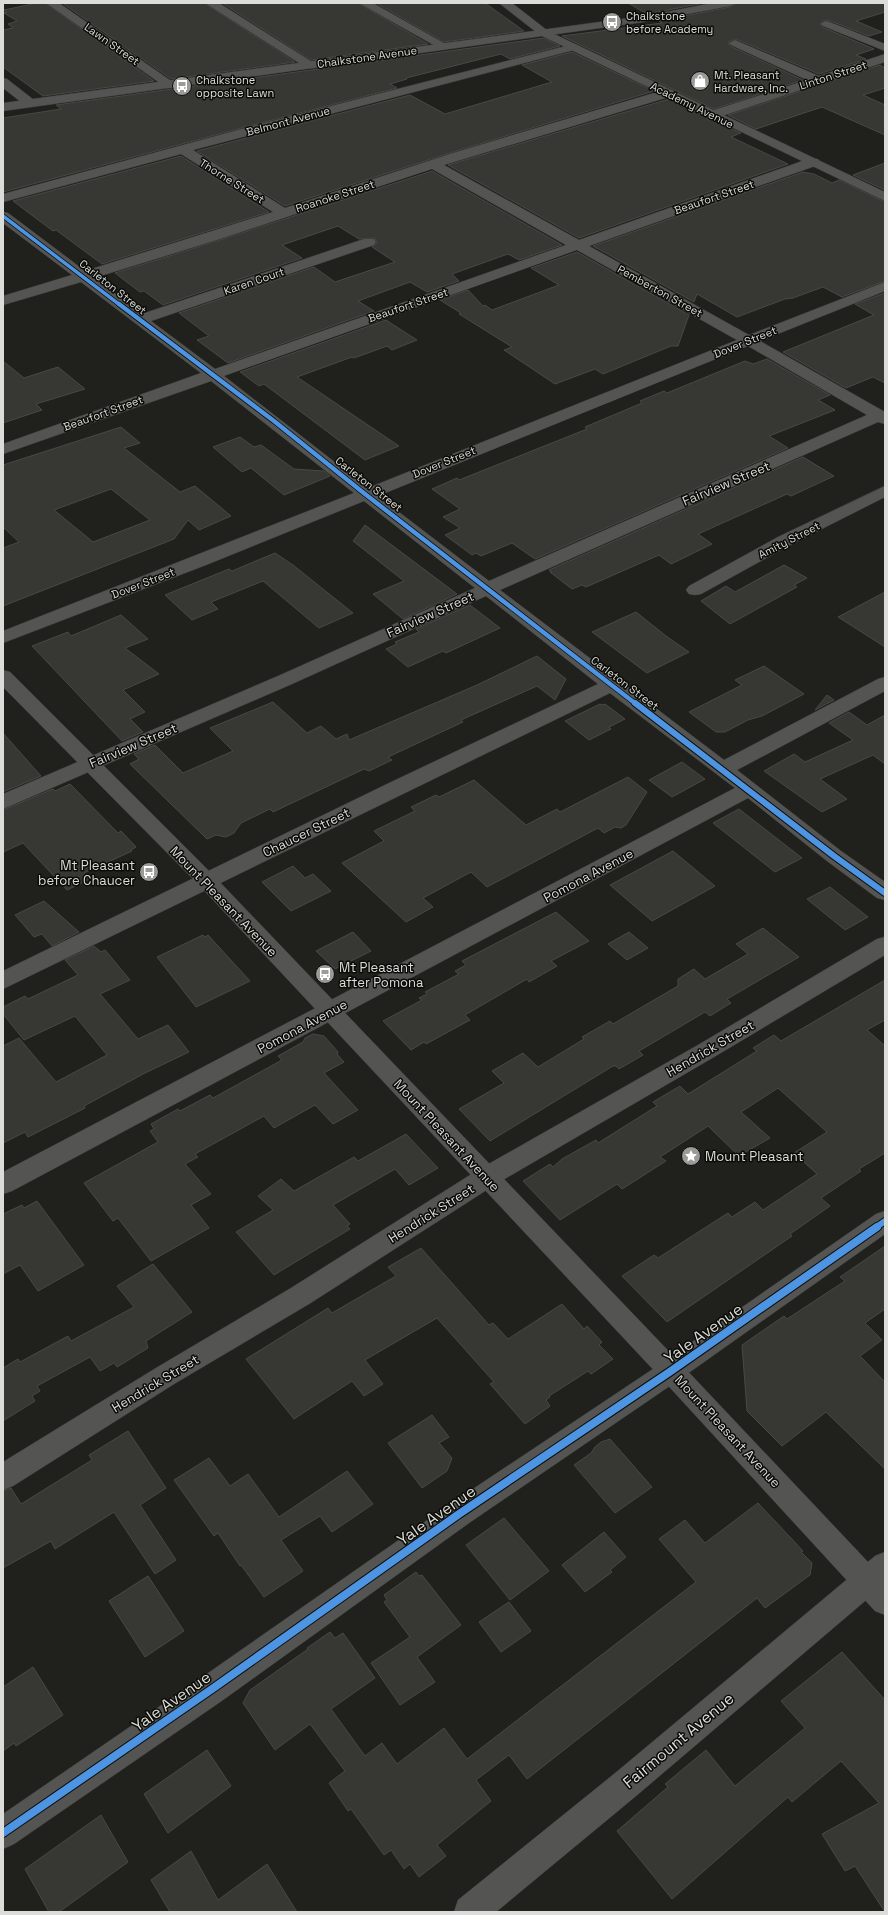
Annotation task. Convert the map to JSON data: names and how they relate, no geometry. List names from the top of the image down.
{
  "streets": {
    "street": [
      "Lawn Street",
      "Chalkstone Avenue",
      "Linton Street",
      "Academy Avenue",
      "Belmont Avenue",
      "Thorne Street",
      "Roanoke Street",
      "Beaufort Street",
      "Karen Court",
      "Carleton Street",
      "Pemberton Street",
      "Dover Street",
      "Fairview Street",
      "Amity Street",
      "Chaucer Street",
      "Pomona Avenue",
      "Mount Pleasant Avenue",
      "Hendrick Street",
      "Yale Avenue",
      "Fairmount Avenue"
    ]
  },
  "crossings": [
    ["Lawn Street", "Chalkstone Avenue"],
    ["Chalkstone Avenue", "Academy Avenue"],
    ["Linton Street", "Academy Avenue"],
    ["Academy Avenue", "Belmont Avenue"],
    ["Academy Avenue", "Roanoke Street"],
    ["Academy Avenue", "Beaufort Street"],
    ["Belmont Avenue", "Thorne Street"],
    ["Thorne Street", "Roanoke Street"],
    ["Roanoke Street", "Carleton Street"],
    ["Roanoke Street", "Pemberton Street"],
    ["Beaufort Street", "Carleton Street"],
    ["Beaufort Street", "Pemberton Street"],
    ["Karen Court", "Carleton Street"],
    ["Carleton Street", "Dover Street"],
    ["Carleton Street", "Fairview Street"],
    ["Carleton Street", "Chaucer Street"],
    ["Carleton Street", "Pomona Avenue"],
    ["Pemberton Street", "Dover Street"],
    ["Pemberton Street", "Fairview Street"],
    ["Fairview Street", "Mount Pleasant Avenue"],
    ["Chaucer Street", "Mount Pleasant Avenue"],
    ["Pomona Avenue", "Mount Pleasant Avenue"],
    ["Mount Pleasant Avenue", "Hendrick Street"],
    ["Mount Pleasant Avenue", "Yale Avenue"],
    ["Mount Pleasant Avenue", "Fairmount Avenue"]
  ],
  "places": {
    "bus stop": [
      "Chalkstone before Academy",
      "Chalkstone opposite Lawn",
      "Mt Pleasant before Chaucer",
      "Mt Pleasant after Pomona"
    ],
    "shop": ["Mt. Pleasant Hardware, Inc."],
    "place": ["Mount Pleasant"]
  }
}
